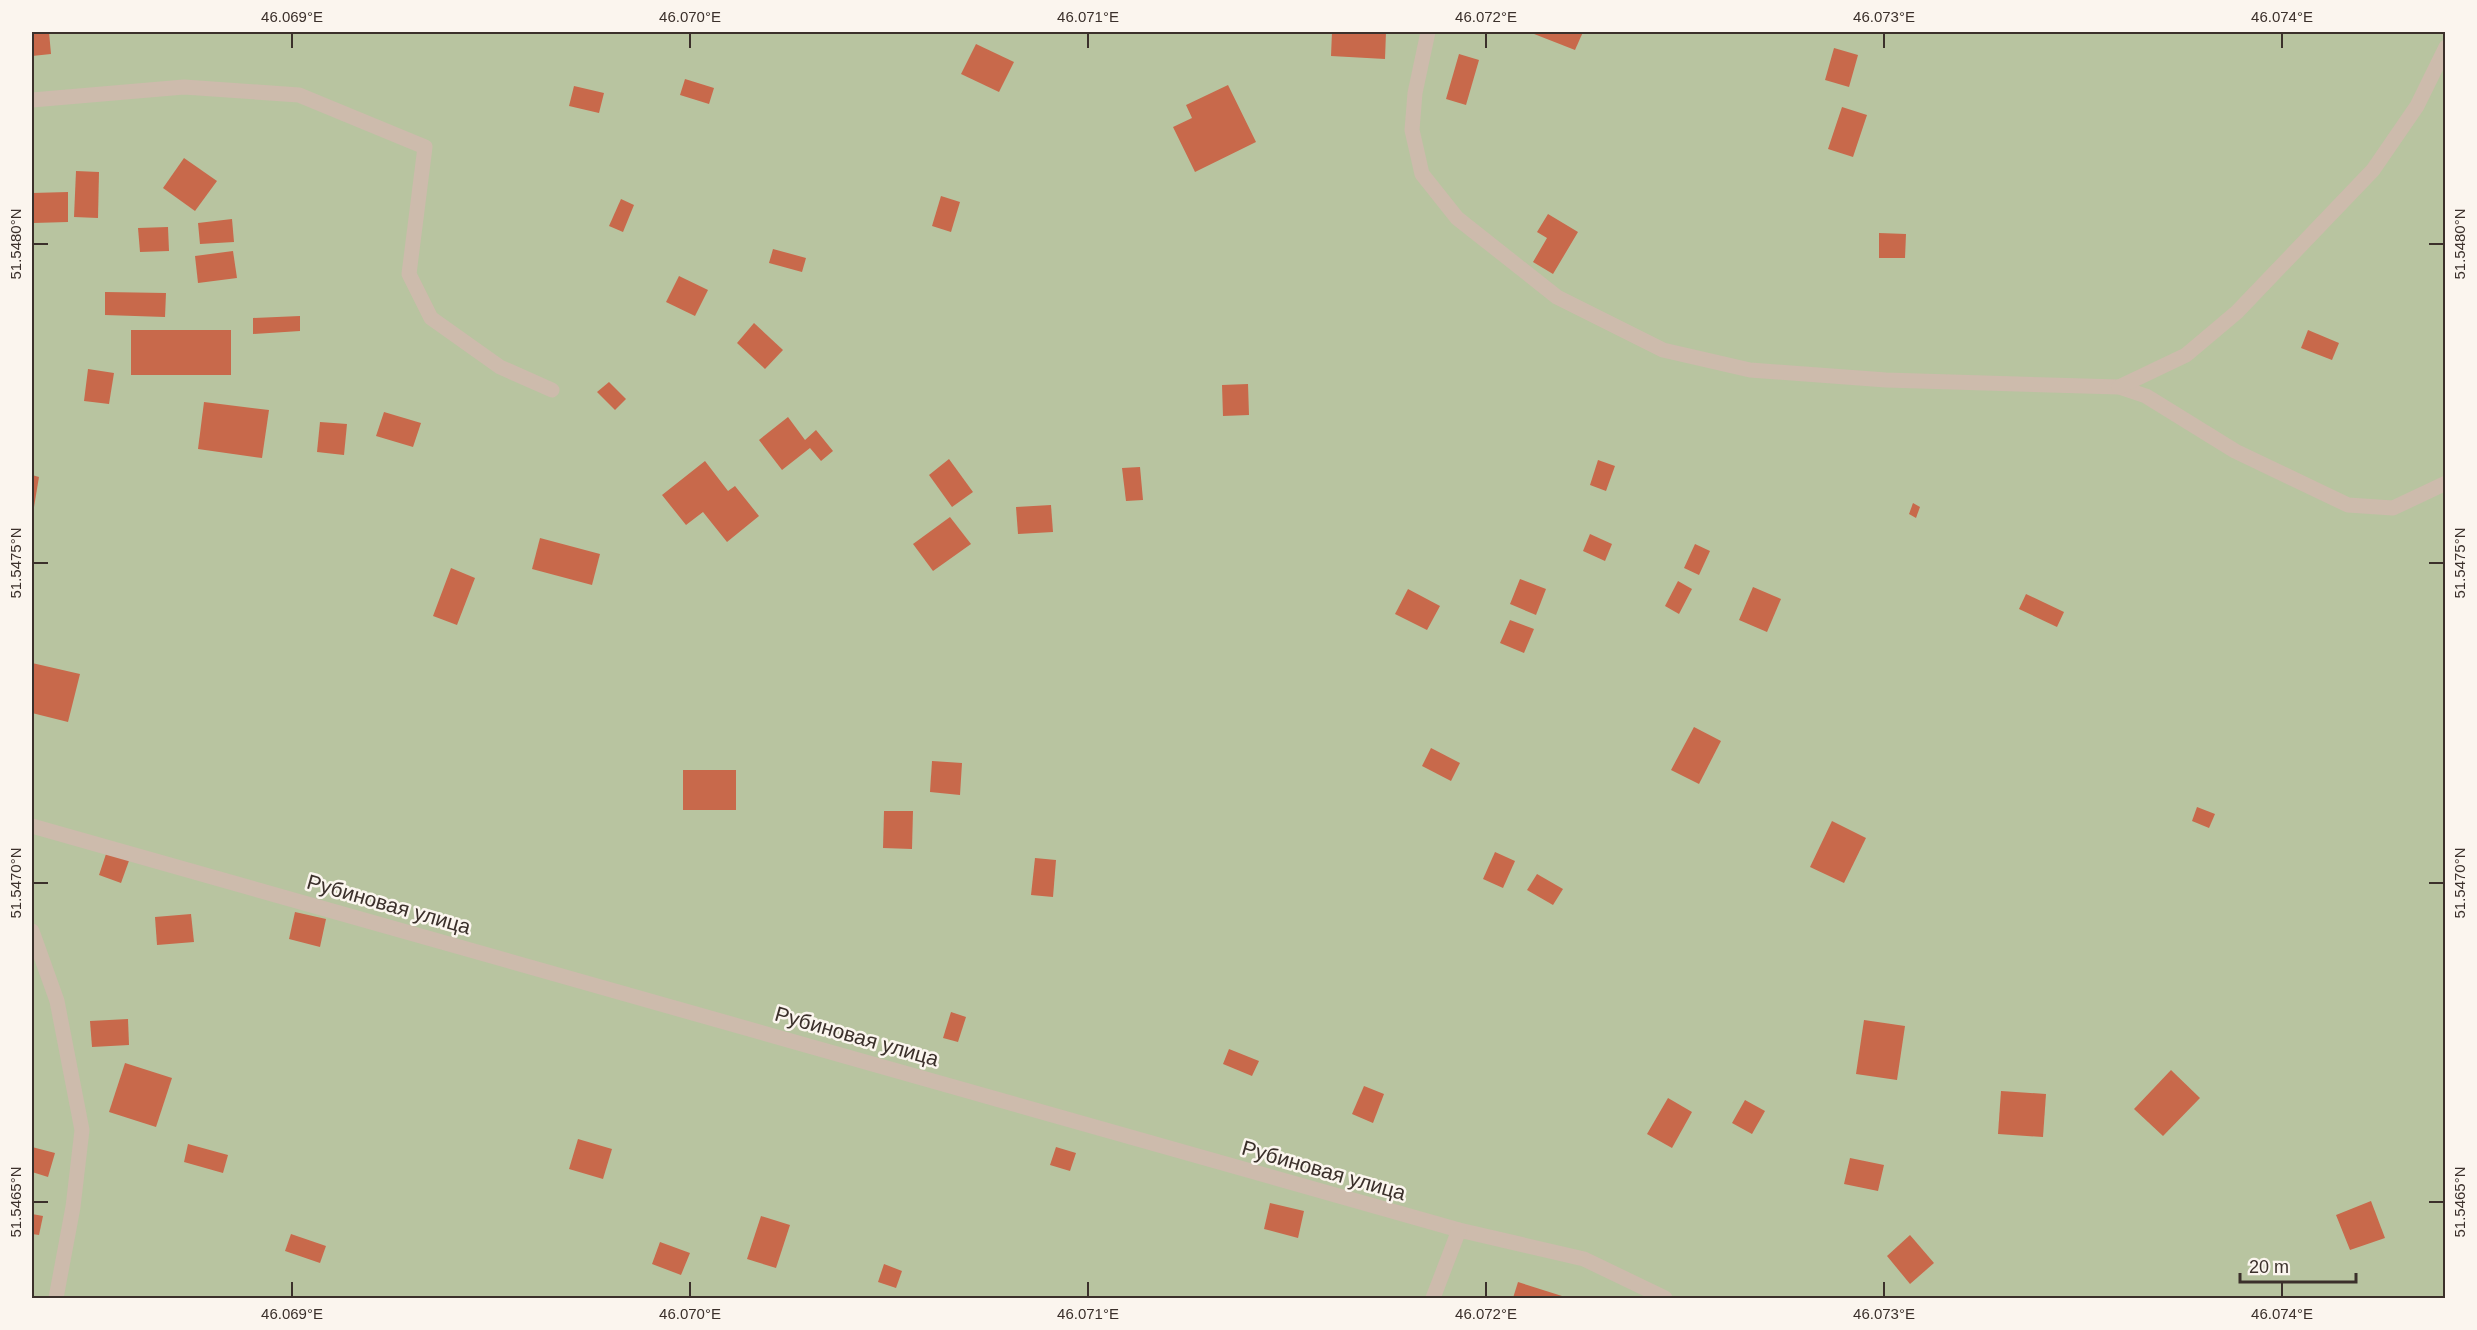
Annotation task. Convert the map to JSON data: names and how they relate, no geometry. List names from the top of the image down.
{
  "streets": {
    "street": ["Рубиновая улица"]
  },
  "scale_bar": "20 m",
  "coordinates": [
    "46.069°E",
    "46.070°E",
    "46.071°E",
    "46.072°E",
    "46.073°E",
    "46.074°E",
    "51.5480°N",
    "51.5475°N",
    "51.5470°N",
    "51.5465°N"
  ]
}
